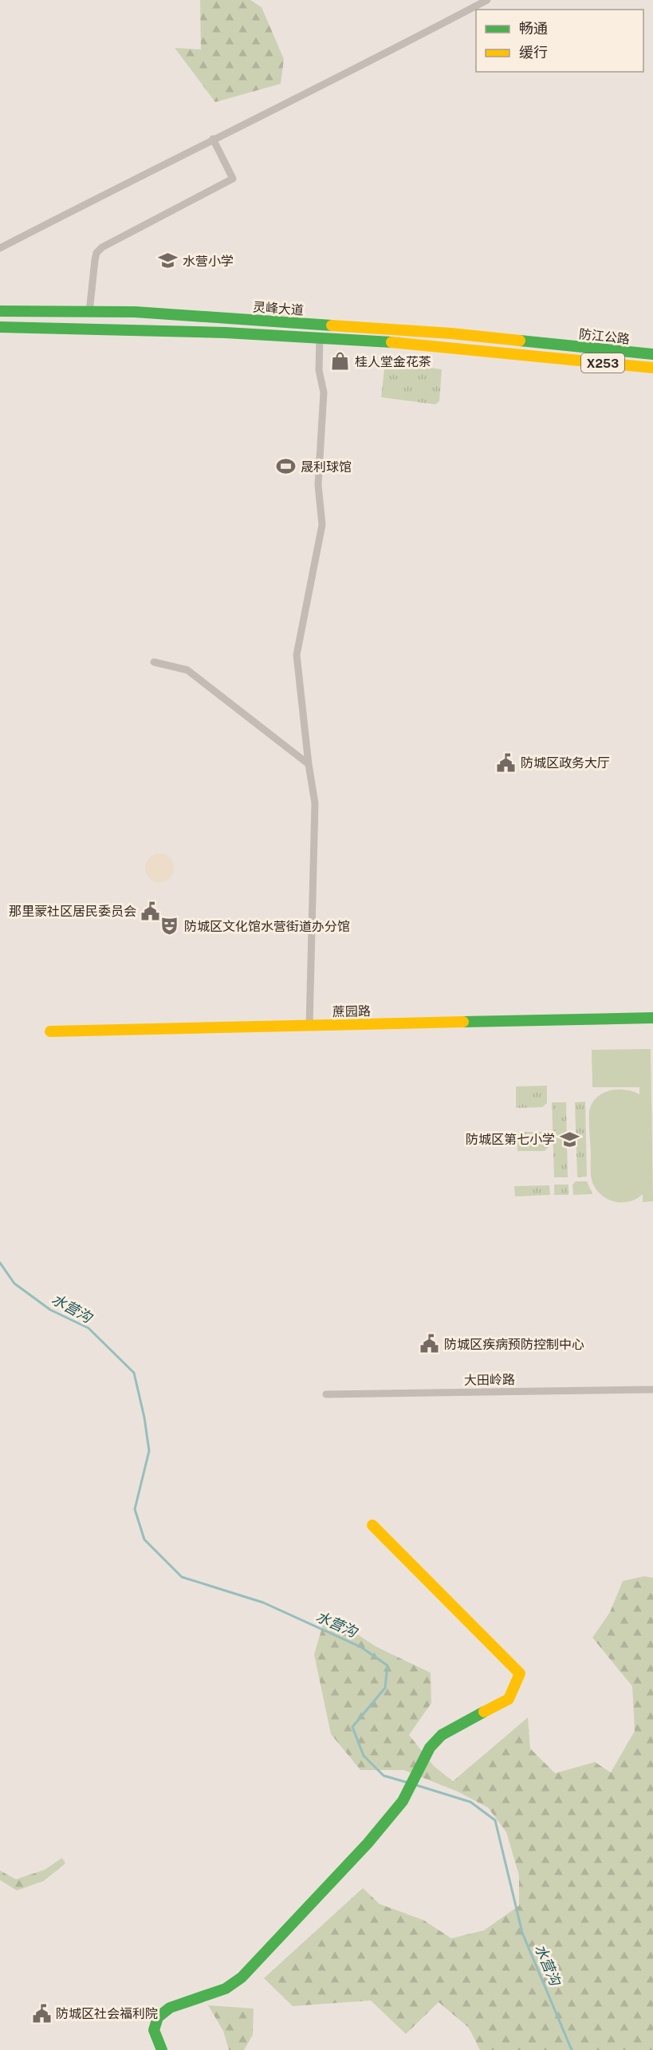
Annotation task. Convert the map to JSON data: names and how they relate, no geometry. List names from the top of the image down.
{
  "streets": {
    "street": [
      "灵峰大道",
      "防江公路",
      "X253",
      "蔗园路",
      "大田岭路"
    ]
  },
  "crossings": [
    ["灵峰大道", "防江公路"]
  ],
  "water": ["水营沟"],
  "places": {
    "school or university": ["水营小学", "防城区第七小学"],
    "shop": ["桂人堂金花茶"],
    "sports": ["晟利球馆"],
    "public building": [
      "防城区政务大厅",
      "那里蒙社区居民委员会",
      "防城区疾病预防控制中心",
      "防城区社会福利院"
    ],
    "theatre": ["防城区文化馆水营街道办分馆"]
  },
  "legend": ["畅通", "缓行"]
}
